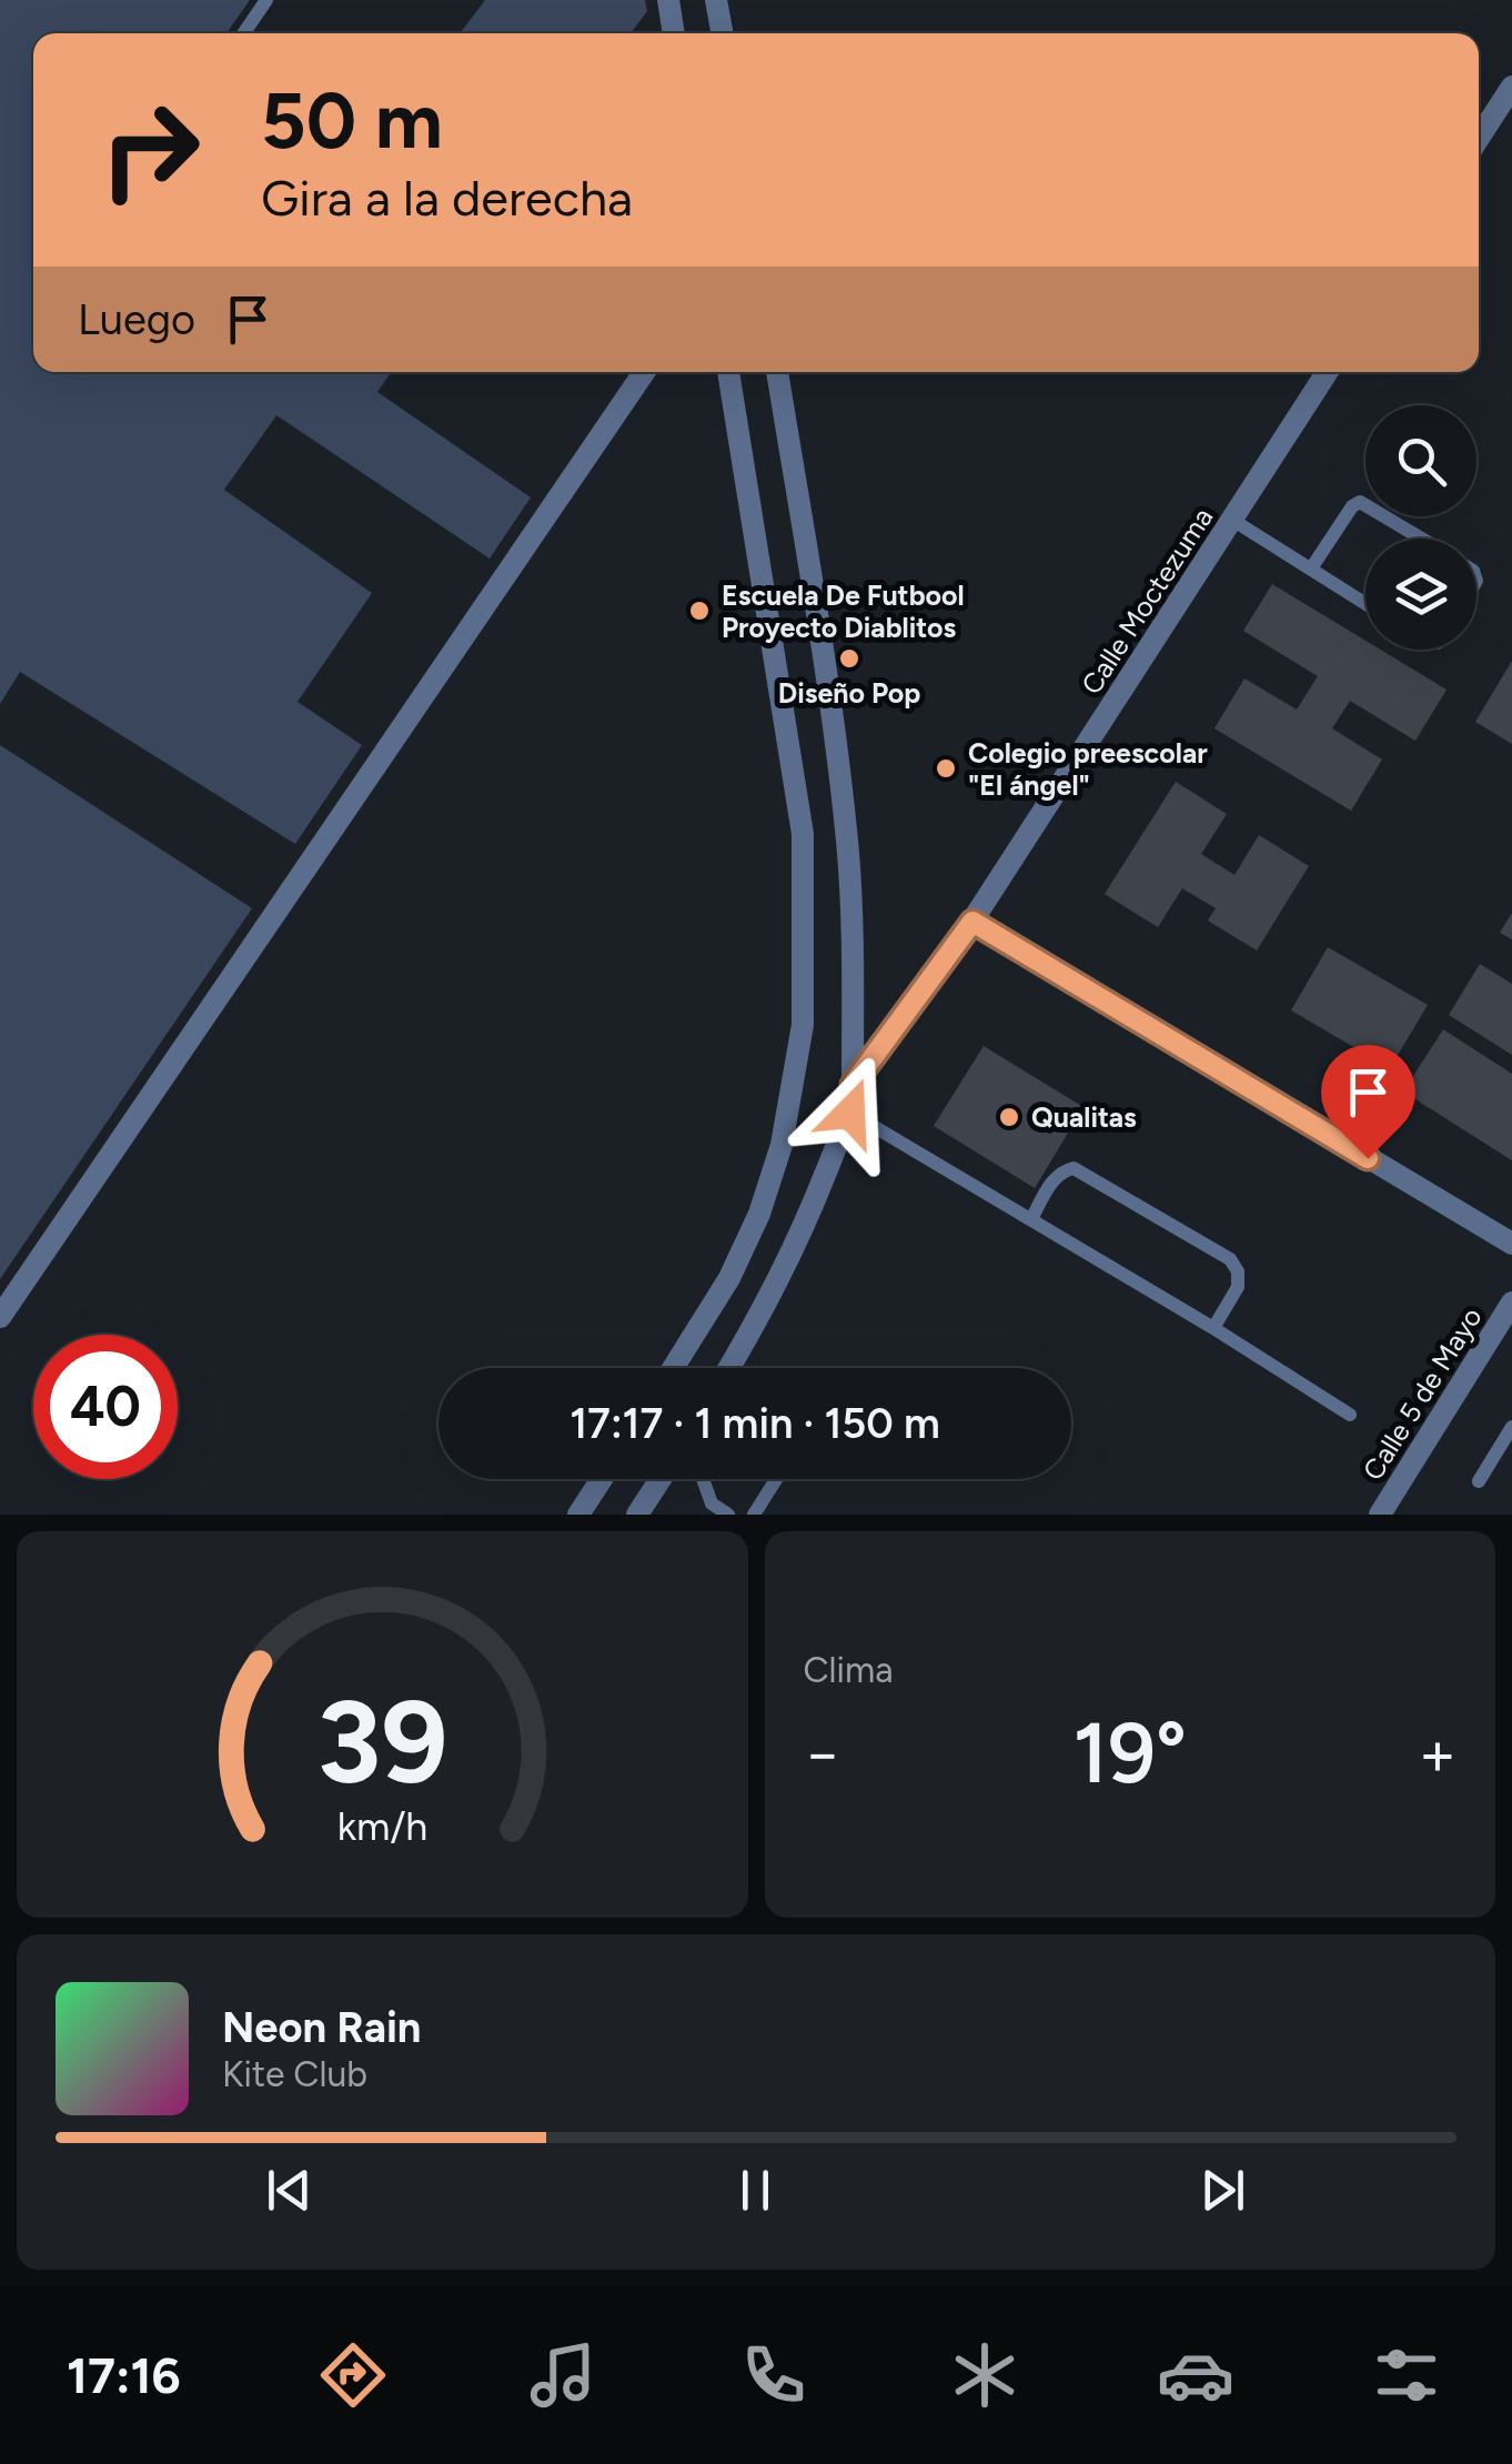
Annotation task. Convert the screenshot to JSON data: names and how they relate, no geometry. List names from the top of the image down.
{
  "streets": {
    "street": ["Calle Moctezuma", "Calle 5 de Mayo"]
  },
  "places": [
    "Escuela De Futbool Proyecto Diablitos",
    "Diseño Pop",
    "Colegio preescolar \"El ángel\"",
    "Qualitas"
  ],
  "page": {
    "turn": ["50 m", "Gira a la derecha"],
    "then": "Luego",
    "limit": "40",
    "trip": "17:17 · 1 min · 150 m",
    "tile": "Clima",
    "heat": ["−", "19°", "+"],
    "song": ["Neon Rain", "Kite Club"],
    "tabs": "17:16",
    "gauge": ["39", "km/h"]
  }
}
